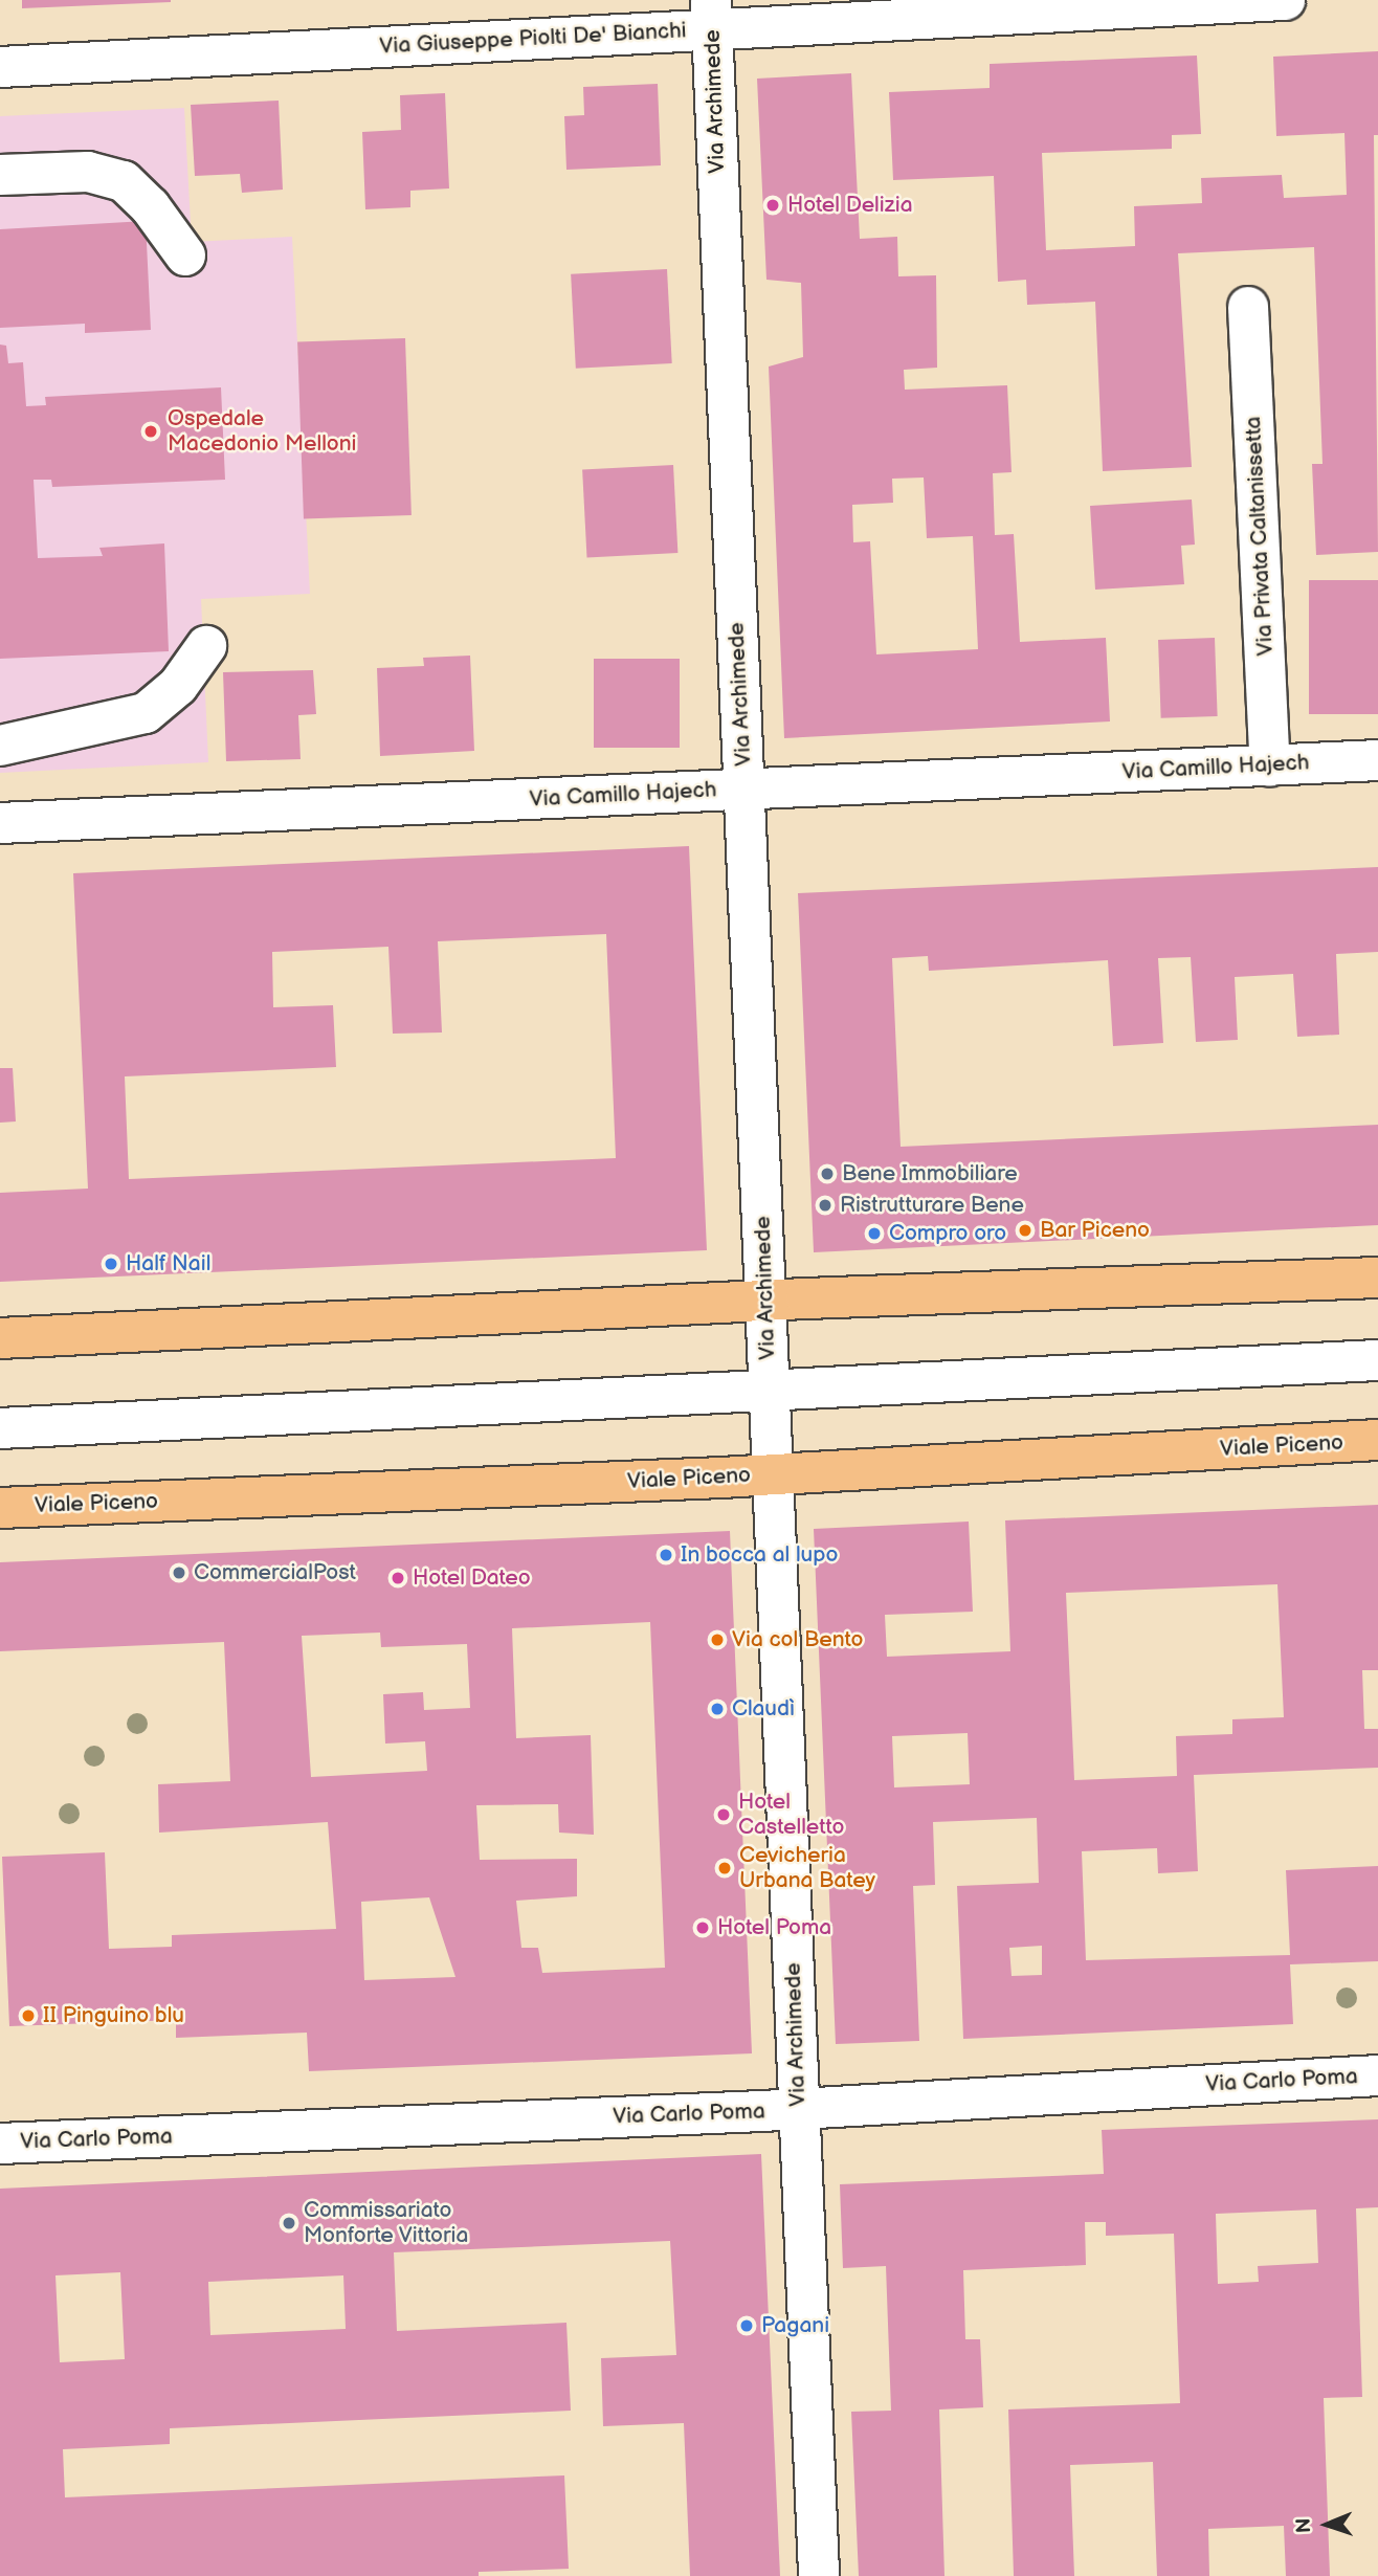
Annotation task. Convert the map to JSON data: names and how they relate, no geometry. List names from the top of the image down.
{
  "streets": {
    "main road": ["Viale Piceno"],
    "street": [
      "Via Giuseppe Piolti De' Bianchi",
      "Via Archimede",
      "Via Privata Caltanissetta",
      "Via Camillo Hajech",
      "Via Carlo Poma"
    ]
  },
  "crossings": [
    ["Via Giuseppe Piolti De' Bianchi", "Via Archimede"],
    ["Via Archimede", "Via Camillo Hajech"],
    ["Via Archimede", "Viale Piceno"],
    ["Via Archimede", "Via Carlo Poma"],
    ["Via Privata Caltanissetta", "Via Camillo Hajech"]
  ],
  "places": [
    "Hotel Delizia",
    "Ospedale Macedonio Melloni",
    "Bene Immobiliare",
    "Ristrutturare Bene",
    "Bar Piceno",
    "Compro oro",
    "Half Nail",
    "In bocca al lupo",
    "CommercialPost",
    "Hotel Dateo",
    "Via col Bento",
    "Claudì",
    "Hotel Castelletto",
    "Cevicheria Urbana Batey",
    "Hotel Poma",
    "II Pinguino blu",
    "Commissariato Monforte Vittoria",
    "Pagani"
  ],
  "north": "left"
}
